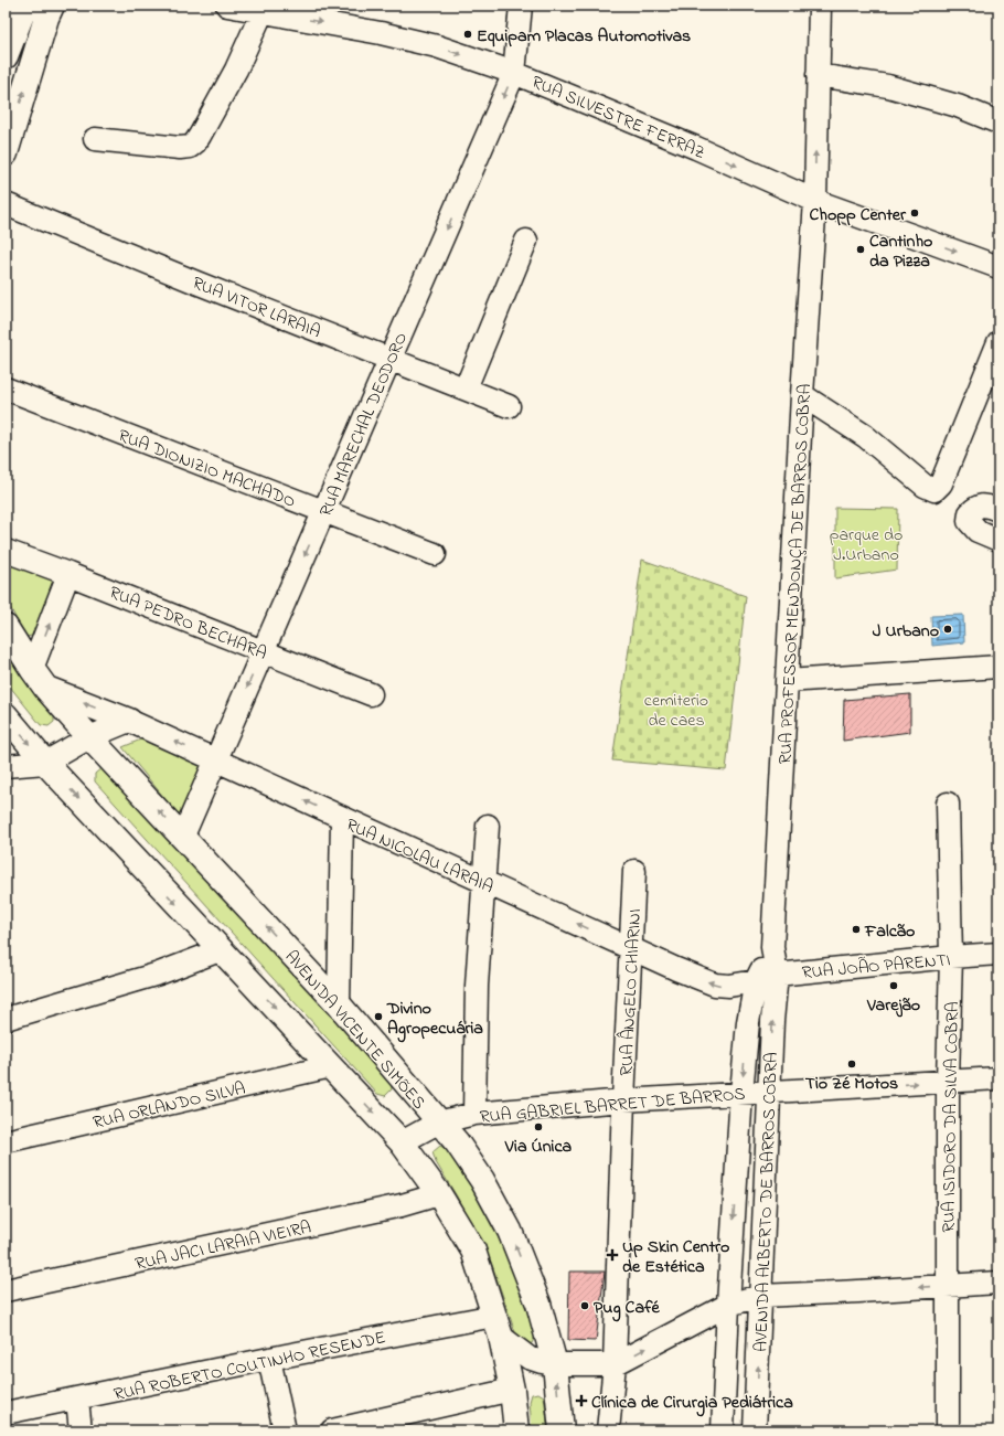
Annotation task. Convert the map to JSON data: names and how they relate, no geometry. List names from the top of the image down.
{
  "streets": {
    "main road": ["AVENIDA VICENTE SIMÕES"],
    "street": [
      "RUA SILVESTRE FERRAZ",
      "RUA VITOR LARAIA",
      "RUA MARECHAL DEODORO",
      "RUA DIONIZIO MACHADO",
      "RUA PROFESSOR MENDONÇA DE BARROS COBRA",
      "RUA PEDRO BECHARA",
      "RUA NICOLAU LARAIA",
      "RUA JOÃO PARENTI",
      "RUA ÂNGELO CHIARINI",
      "RUA ORLANDO SILVA",
      "RUA GABRIEL BARRET DE BARROS",
      "RUA ISIDORO DA SILVA COBRA",
      "AVENIDA ALBERTO DE BARROS COBRA",
      "RUA JACI LARAIA VIEIRA",
      "RUA ROBERTO COUTINHO RESENDE"
    ]
  },
  "crossings": [
    ["RUA SILVESTRE FERRAZ", "RUA MARECHAL DEODORO"],
    ["RUA SILVESTRE FERRAZ", "RUA PROFESSOR MENDONÇA DE BARROS COBRA"],
    ["RUA VITOR LARAIA", "RUA MARECHAL DEODORO"],
    ["RUA MARECHAL DEODORO", "RUA DIONIZIO MACHADO"],
    ["RUA MARECHAL DEODORO", "RUA PEDRO BECHARA"],
    ["RUA MARECHAL DEODORO", "RUA NICOLAU LARAIA"],
    ["RUA MARECHAL DEODORO", "AVENIDA VICENTE SIMÕES"],
    ["RUA PROFESSOR MENDONÇA DE BARROS COBRA", "RUA NICOLAU LARAIA"],
    ["RUA PROFESSOR MENDONÇA DE BARROS COBRA", "RUA JOÃO PARENTI"],
    ["RUA PROFESSOR MENDONÇA DE BARROS COBRA", "AVENIDA ALBERTO DE BARROS COBRA"],
    ["RUA NICOLAU LARAIA", "RUA JOÃO PARENTI"],
    ["RUA NICOLAU LARAIA", "RUA ÂNGELO CHIARINI"],
    ["RUA NICOLAU LARAIA", "AVENIDA ALBERTO DE BARROS COBRA"],
    ["RUA JOÃO PARENTI", "RUA ISIDORO DA SILVA COBRA"],
    ["RUA JOÃO PARENTI", "AVENIDA ALBERTO DE BARROS COBRA"],
    ["RUA ÂNGELO CHIARINI", "RUA GABRIEL BARRET DE BARROS"],
    ["AVENIDA VICENTE SIMÕES", "RUA GABRIEL BARRET DE BARROS"],
    ["RUA GABRIEL BARRET DE BARROS", "RUA ISIDORO DA SILVA COBRA"],
    ["RUA GABRIEL BARRET DE BARROS", "AVENIDA ALBERTO DE BARROS COBRA"]
  ],
  "one_way": ["RUA SILVESTRE FERRAZ", "RUA MARECHAL DEODORO", "RUA NICOLAU LARAIA"],
  "parks": ["parque do J.Urbano", "cemiterio de caes"],
  "places": {
    "other": [
      "Equipam Placas Automotivas",
      "Chopp Center",
      "Cantinho da Pizza",
      "J Urbano",
      "Falcão",
      "Varejão",
      "Divino Agropecuária",
      "Tio Zé Motos",
      "Via Única",
      "Pug Café"
    ],
    "health": ["Up Skin Centro de Estética", "Clínica de Cirurgia Pediátrica"]
  }
}
